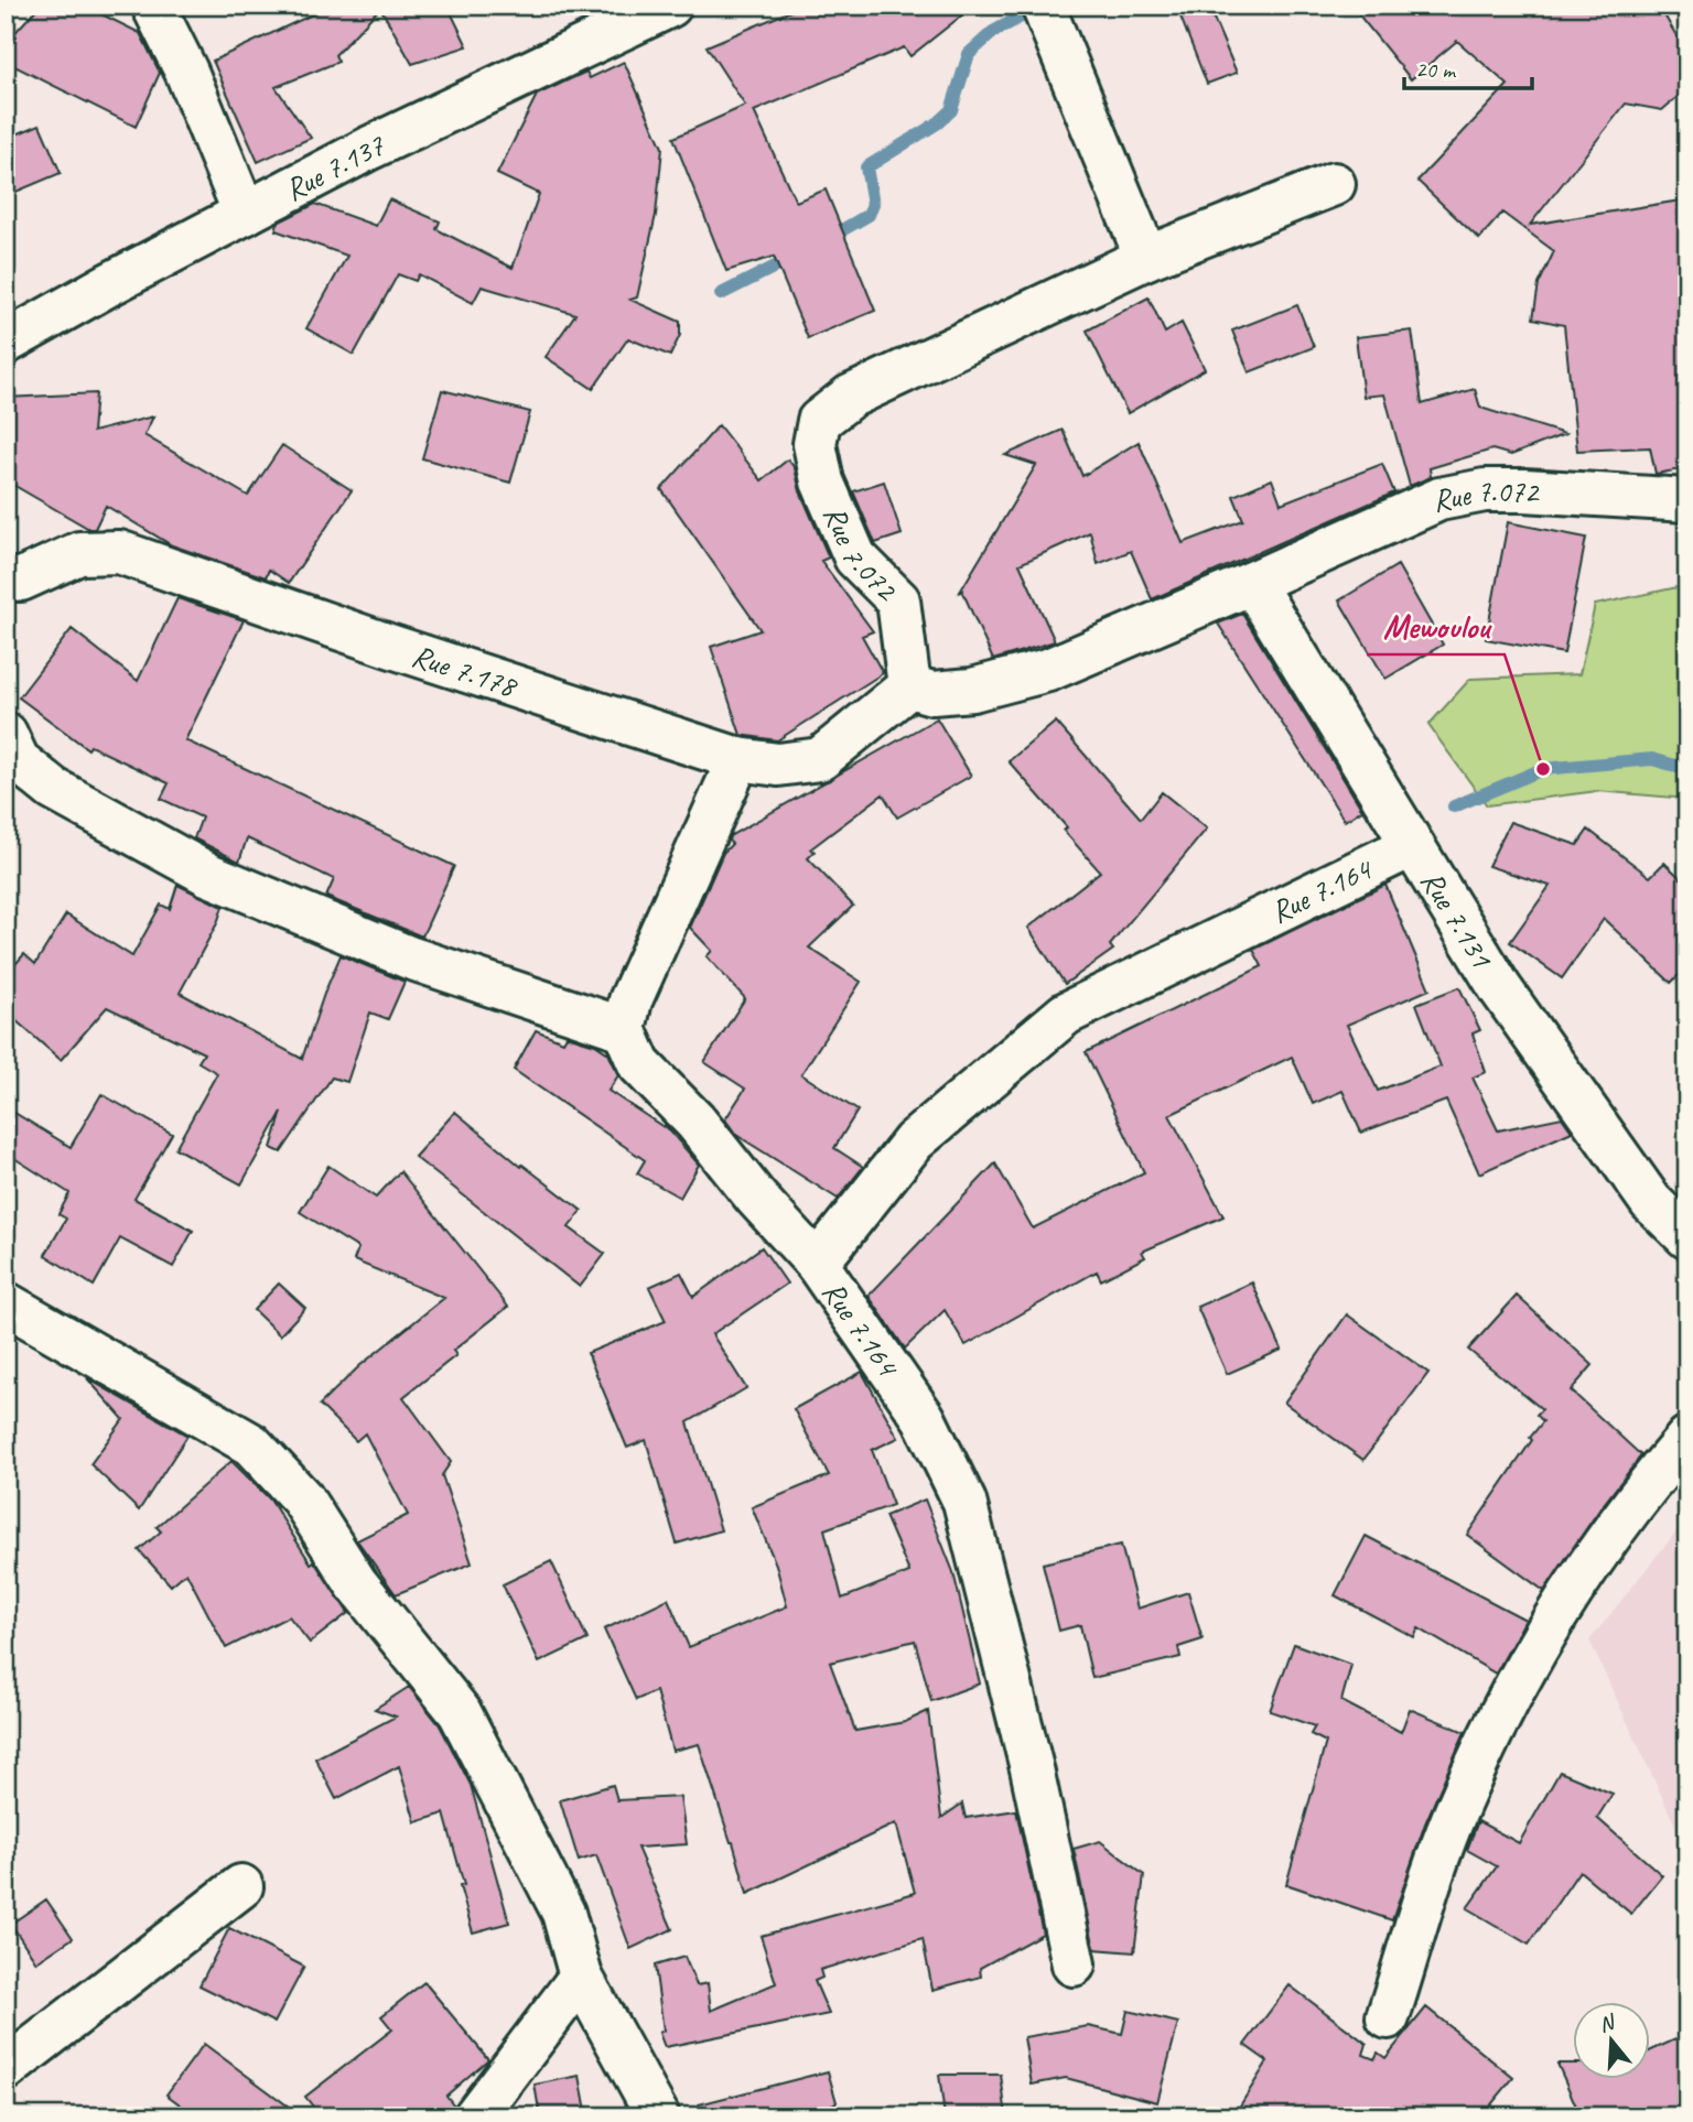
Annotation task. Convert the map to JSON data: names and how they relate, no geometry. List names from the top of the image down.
{
  "streets": {
    "street": [
      "Rue 7.137",
      "Rue 7.072",
      "Rue 7.178",
      "Rue 7.164",
      "Rue 7.131"
    ]
  },
  "crossings": [
    ["Rue 7.072", "Rue 7.178"],
    ["Rue 7.072", "Rue 7.131"],
    ["Rue 7.164", "Rue 7.131"]
  ],
  "places": ["Mewoulou"],
  "scale_bar": "20 m",
  "north": "top"
}
